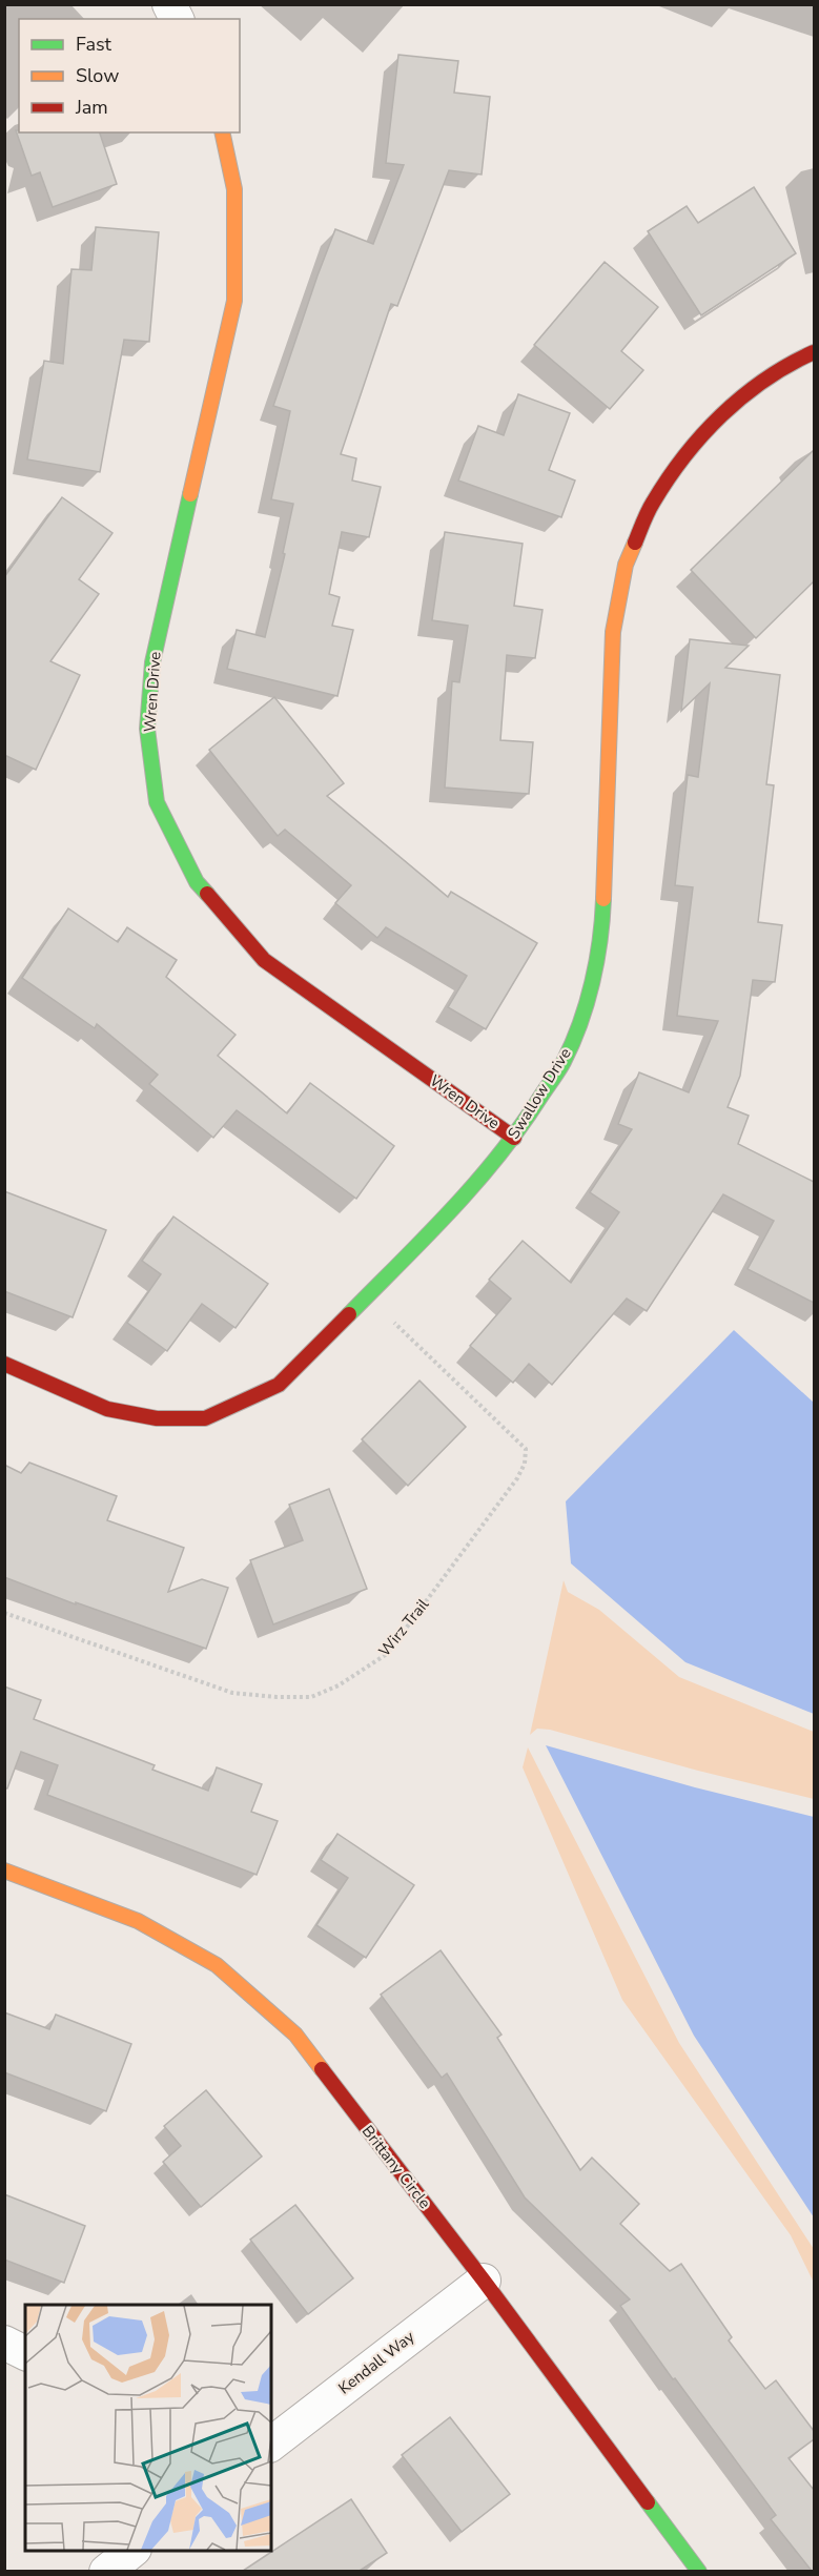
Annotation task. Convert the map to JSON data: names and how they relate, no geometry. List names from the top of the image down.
{
  "streets": {
    "street": [
      "Wren Drive",
      "Swallow Drive",
      "Brittany Circle",
      "Kendall Way"
    ],
    "path": ["Wirz Trail"]
  },
  "crossings": [
    ["Wren Drive", "Swallow Drive"],
    ["Brittany Circle", "Kendall Way"]
  ],
  "legend": ["Fast", "Slow", "Jam"]
}
